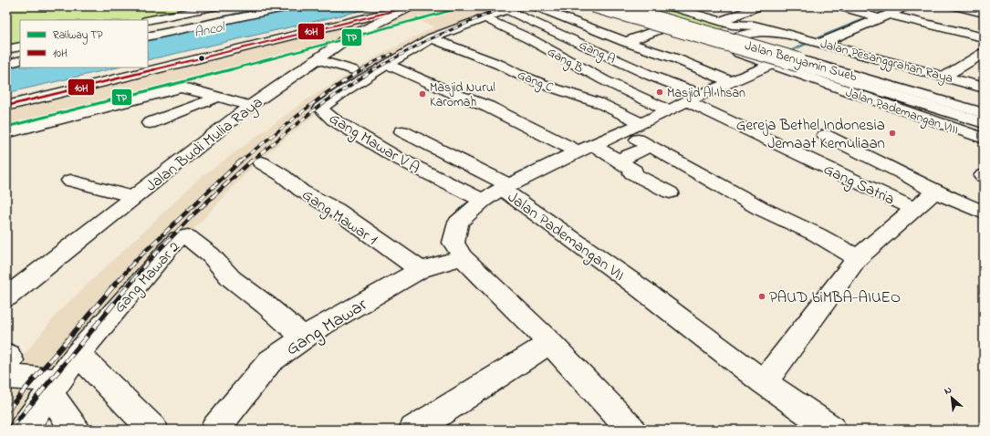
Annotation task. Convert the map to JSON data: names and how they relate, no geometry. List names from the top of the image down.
{
  "streets": {
    "main road": [
      "Gang A",
      "Gang B",
      "Jalan Benyamin Sueb",
      "Jalan Pesanggrahan Raya",
      "Gang C",
      "Jalan Pademangan VIII",
      "Gang Mawar V A",
      "Jalan Budi Mulia Raya",
      "Gang Satria",
      "Gang Mawar 1",
      "Jalan Pademangan VII",
      "Gang Mawar 2",
      "Gang Mawar"
    ]
  },
  "crossings": [
    ["Gang A", "Gang Satria"],
    ["Gang A", "Jalan Pademangan VII"],
    ["Gang B", "Jalan Pademangan VII"],
    ["Gang C", "Jalan Pademangan VII"],
    ["Jalan Pademangan VIII", "Jalan Pademangan VII"],
    ["Gang Satria", "Jalan Pademangan VII"],
    ["Gang Mawar 1", "Gang Mawar"],
    ["Gang Mawar 2", "Gang Mawar"]
  ],
  "water": ["Ancol"],
  "places": [
    "Masjid Al Ihsan",
    "Masjid Nurul Karomah",
    "Gereja Bethel Indonesia Jemaat Kemuliaan",
    "PAUD biMBA-AIUEO"
  ],
  "lines": ["rail line TP", "transit line 10H"],
  "legend": ["Railway TP", "10H"],
  "north": "top left"
}
